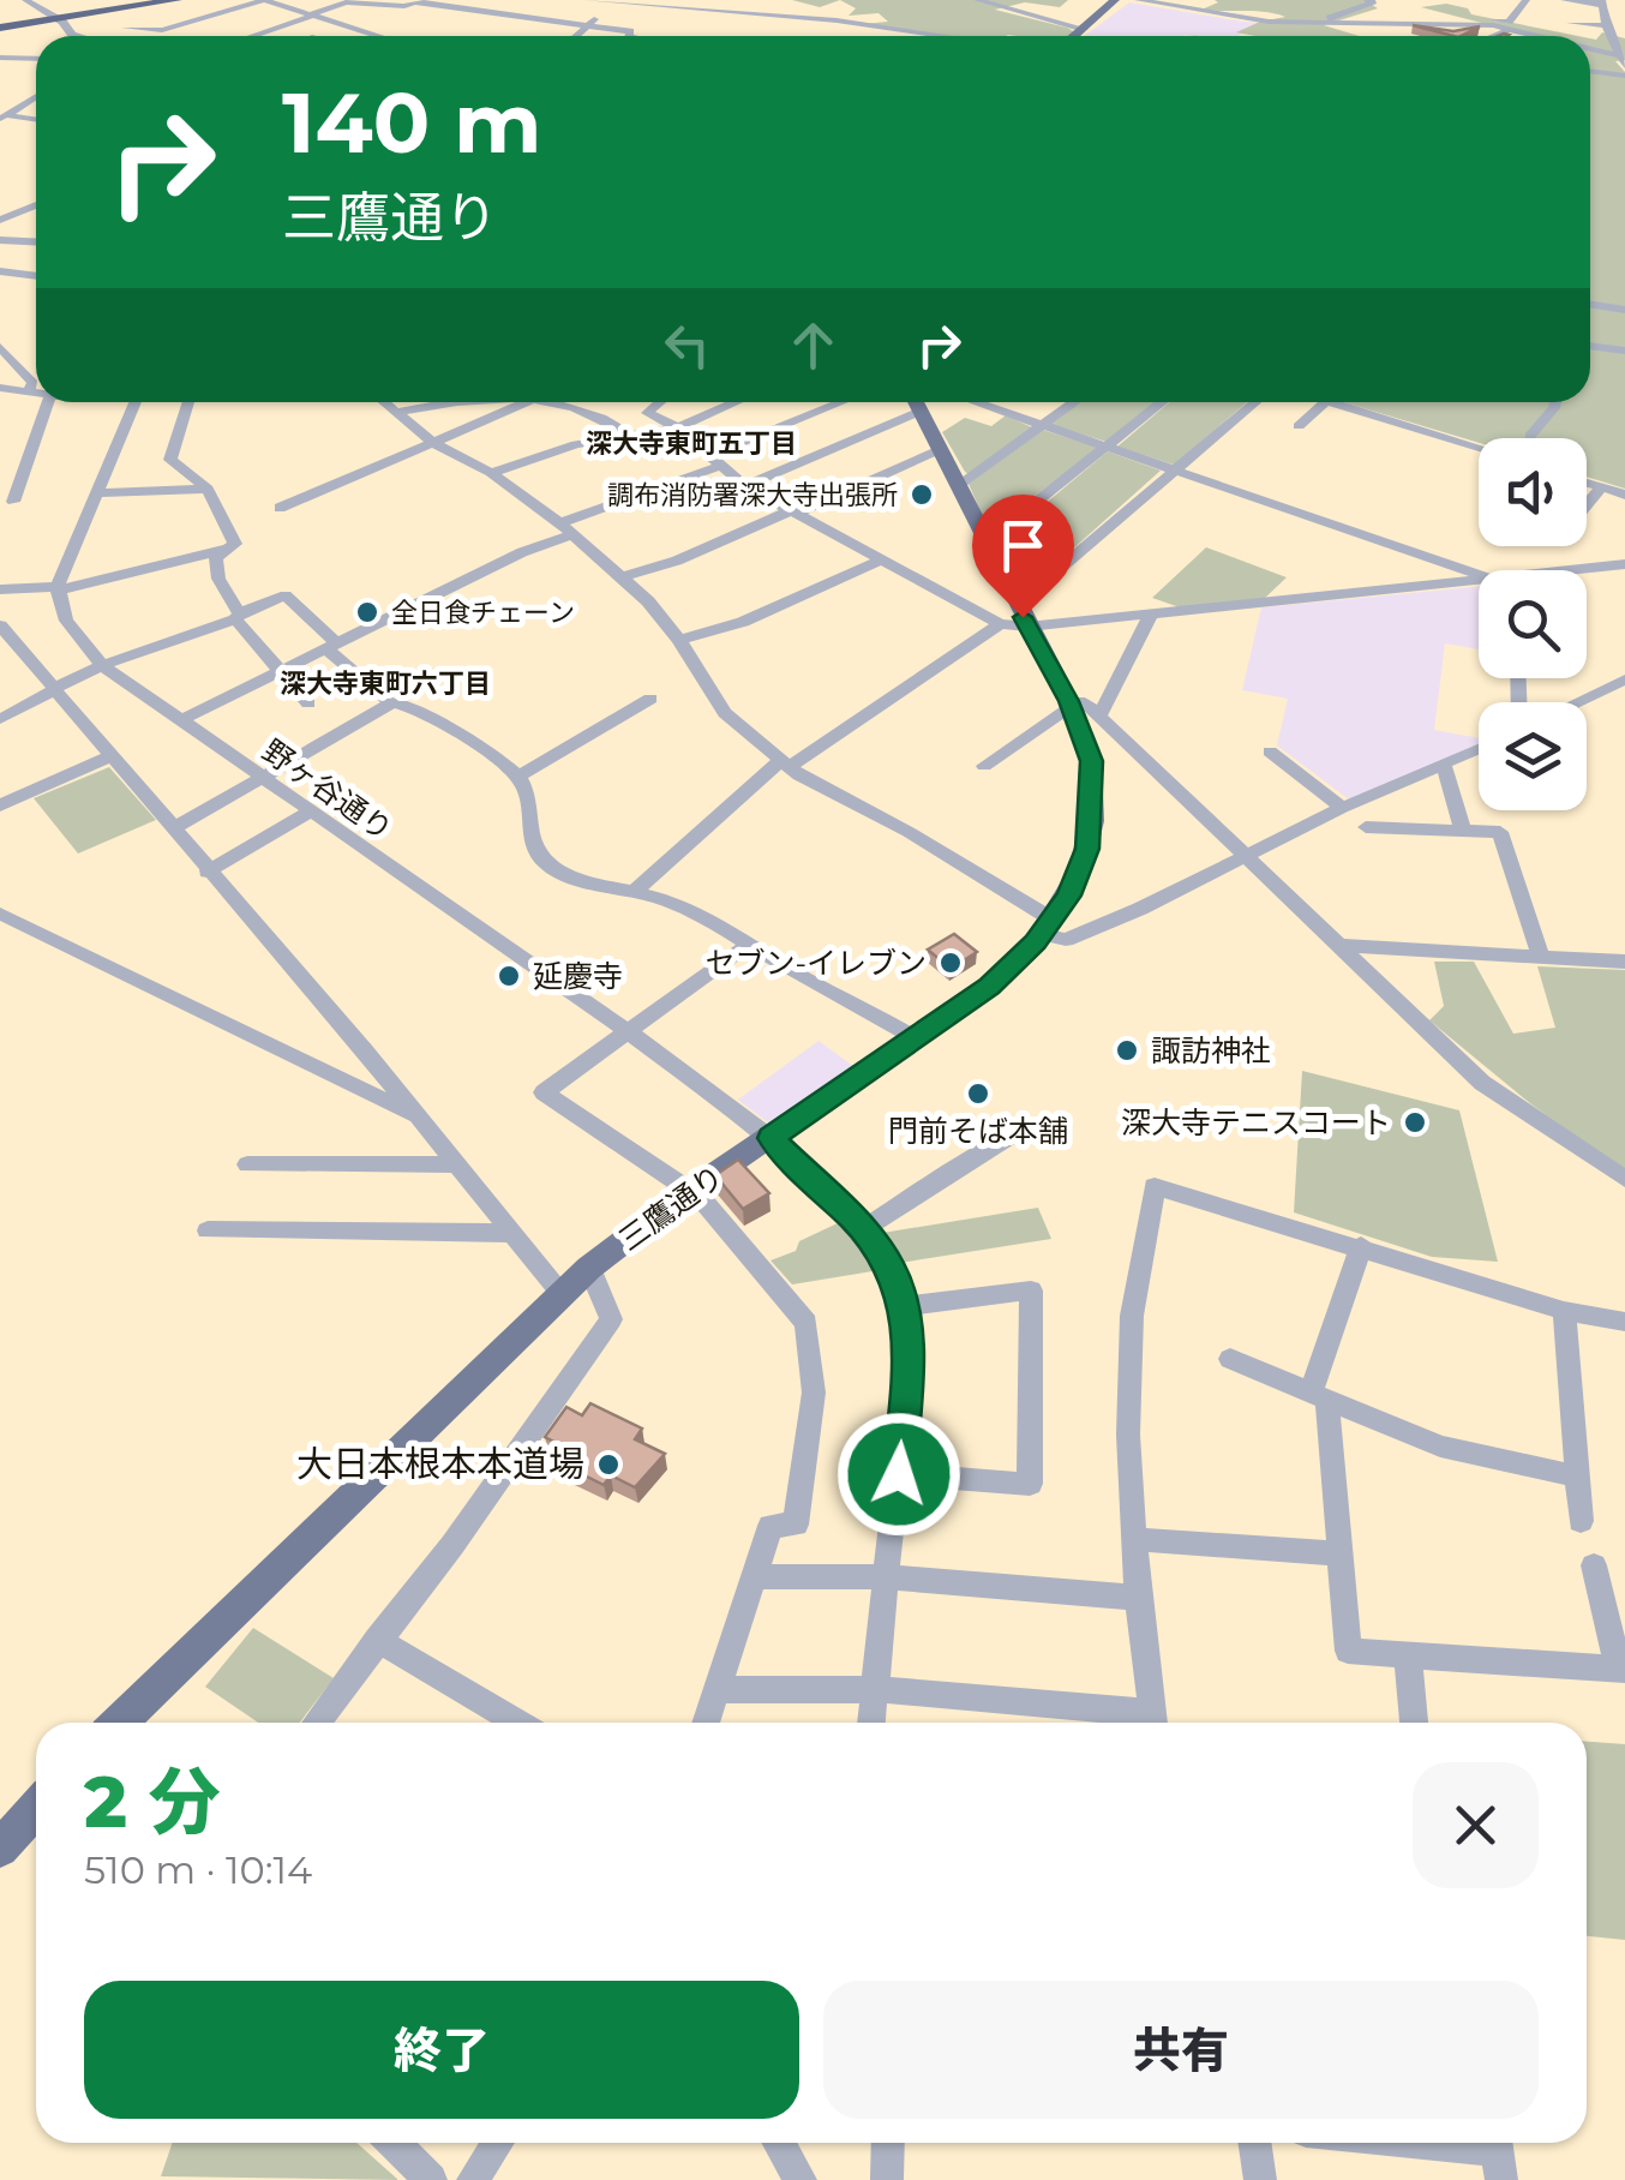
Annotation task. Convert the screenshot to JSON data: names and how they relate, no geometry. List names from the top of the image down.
{
  "streets": {
    "main road": ["三鷹通り"],
    "street": ["野ヶ谷通り"]
  },
  "crossings": [
    ["野ヶ谷通り", "三鷹通り"]
  ],
  "districts": ["深大寺東町五丁目", "深大寺東町六丁目"],
  "places": [
    "調布消防署深大寺出張所",
    "全日食チェーン",
    "セブン-イレブン",
    "延慶寺",
    "諏訪神社",
    "門前そば本舗",
    "深大寺テニスコート",
    "大日本根本本道場"
  ],
  "page": {
    "turn": ["140 m", "三鷹通り"],
    "heading": ["2 分", "510 m · 10:14"],
    "buttons": ["終了", "共有"]
  }
}
